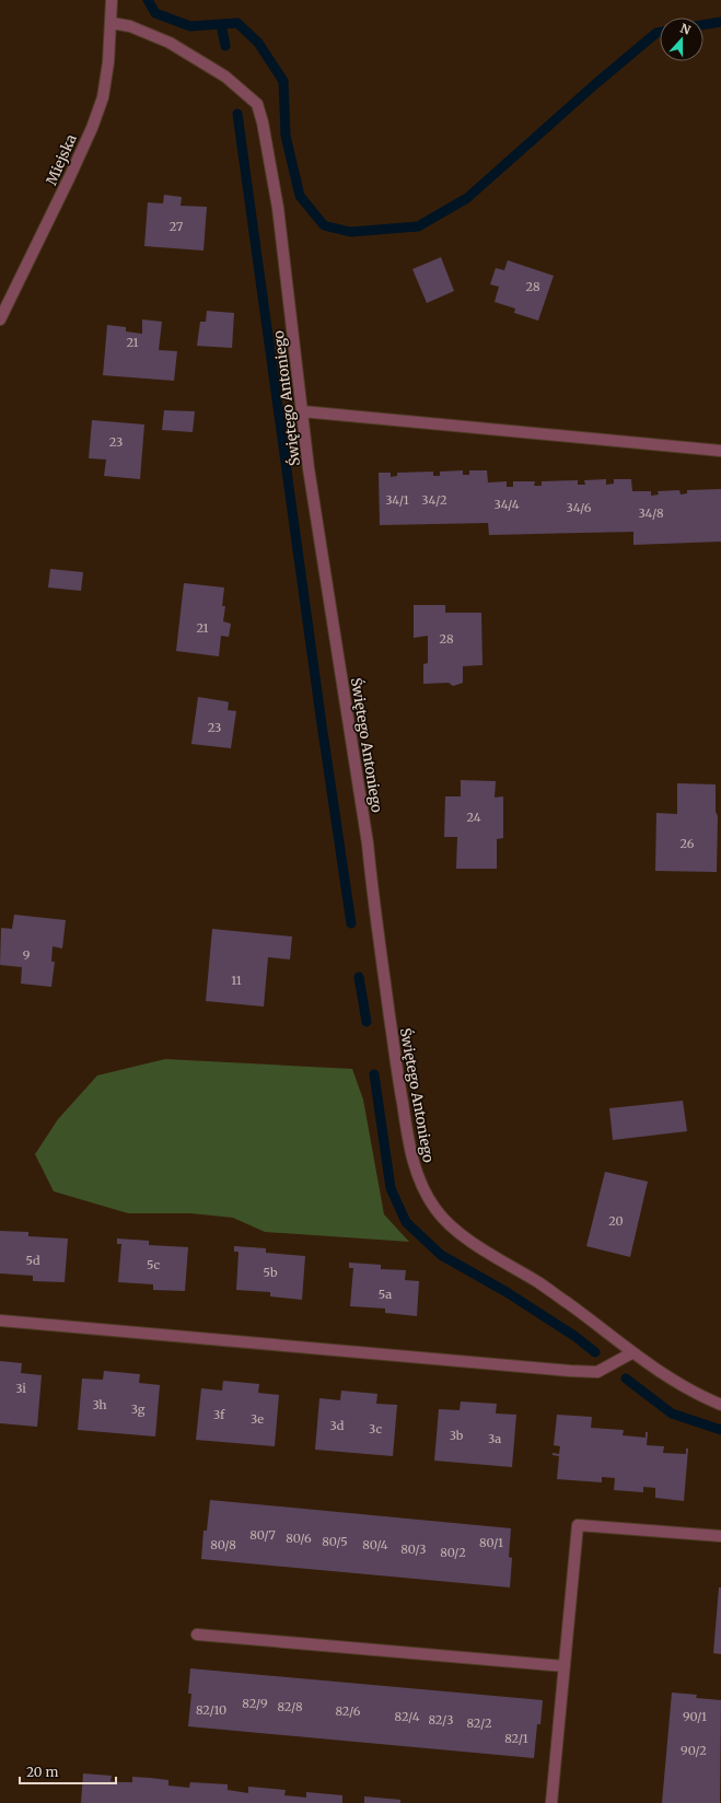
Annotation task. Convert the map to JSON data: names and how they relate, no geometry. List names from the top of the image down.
{
  "streets": {
    "street": ["Miejska", "Świętego Antoniego"]
  },
  "crossings": [
    ["Miejska", "Świętego Antoniego"]
  ],
  "house_numbers": [
    "27",
    "28",
    "21",
    "23",
    "34/1",
    "34/2",
    "34/4",
    "34/6",
    "34/8",
    "21",
    "28",
    "23",
    "24",
    "26",
    "9",
    "11",
    "20",
    "5d",
    "5c",
    "5b",
    "5a",
    "3i",
    "3h",
    "3g",
    "3f",
    "3e",
    "3d",
    "3c",
    "3b",
    "3a",
    "80/7",
    "80/6",
    "80/5",
    "80/1",
    "80/8",
    "80/4",
    "80/3",
    "80/2",
    "82/9",
    "82/8",
    "82/10",
    "82/6",
    "82/4",
    "90/1",
    "82/3",
    "82/2",
    "82/1",
    "90/2"
  ],
  "scale_bar": "20 m",
  "north": "top"
}
